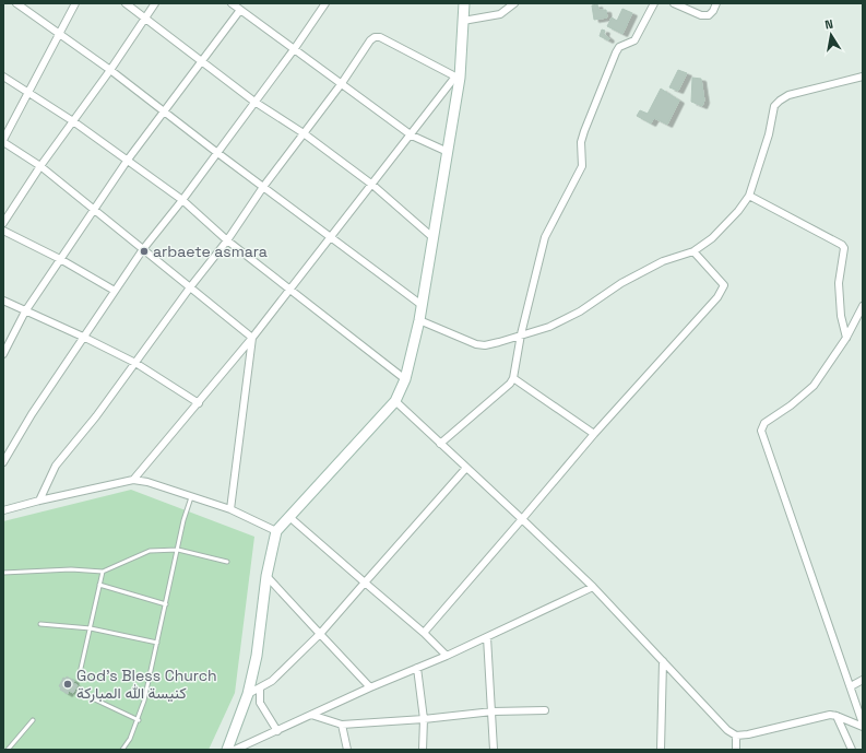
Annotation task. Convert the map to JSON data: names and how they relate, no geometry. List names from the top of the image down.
{
  "places": ["arbaete asmara", "God's Bless Church كنيسة الله المباركة"],
  "north": "top"
}
